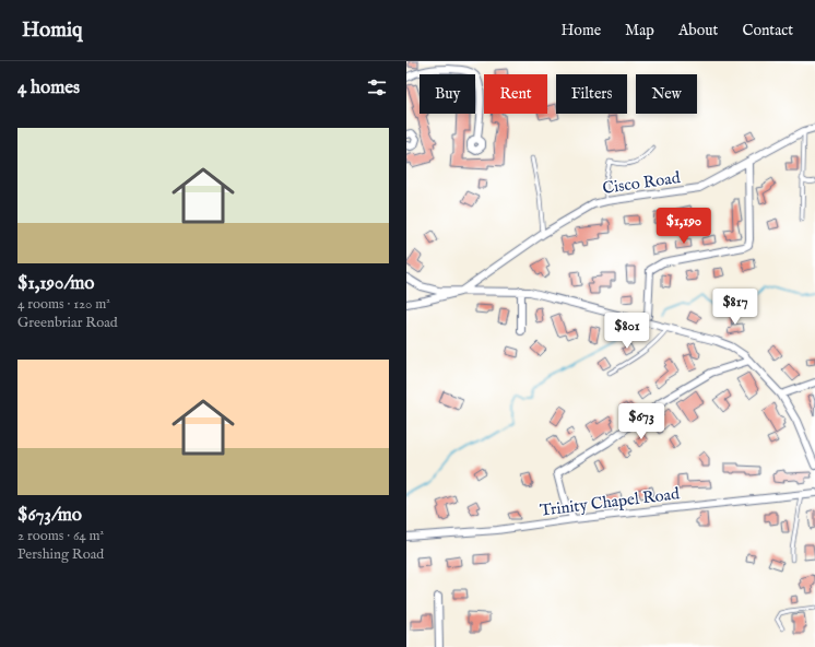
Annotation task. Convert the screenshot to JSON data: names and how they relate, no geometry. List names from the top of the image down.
{
  "streets": {
    "street": ["Cisco Road", "Trinity Chapel Road"]
  },
  "page": {
    "header": "Homiq",
    "nav": [
      "Home",
      "Map",
      "About",
      "Contact"
    ],
    "heading": "4 homes",
    "chip": [
      "Buy",
      "Rent",
      "Filters",
      "New"
    ],
    "list": [
      {
        "name": "$1,190/mo",
        "note": "4 rooms · 120 m² · Greenbriar Road"
      },
      {
        "name": "$673/mo",
        "note": "2 rooms · 64 m² · Pershing Road"
      }
    ],
    "price": [
      "$1,190",
      "$817",
      "$801",
      "$673"
    ]
  }
}
